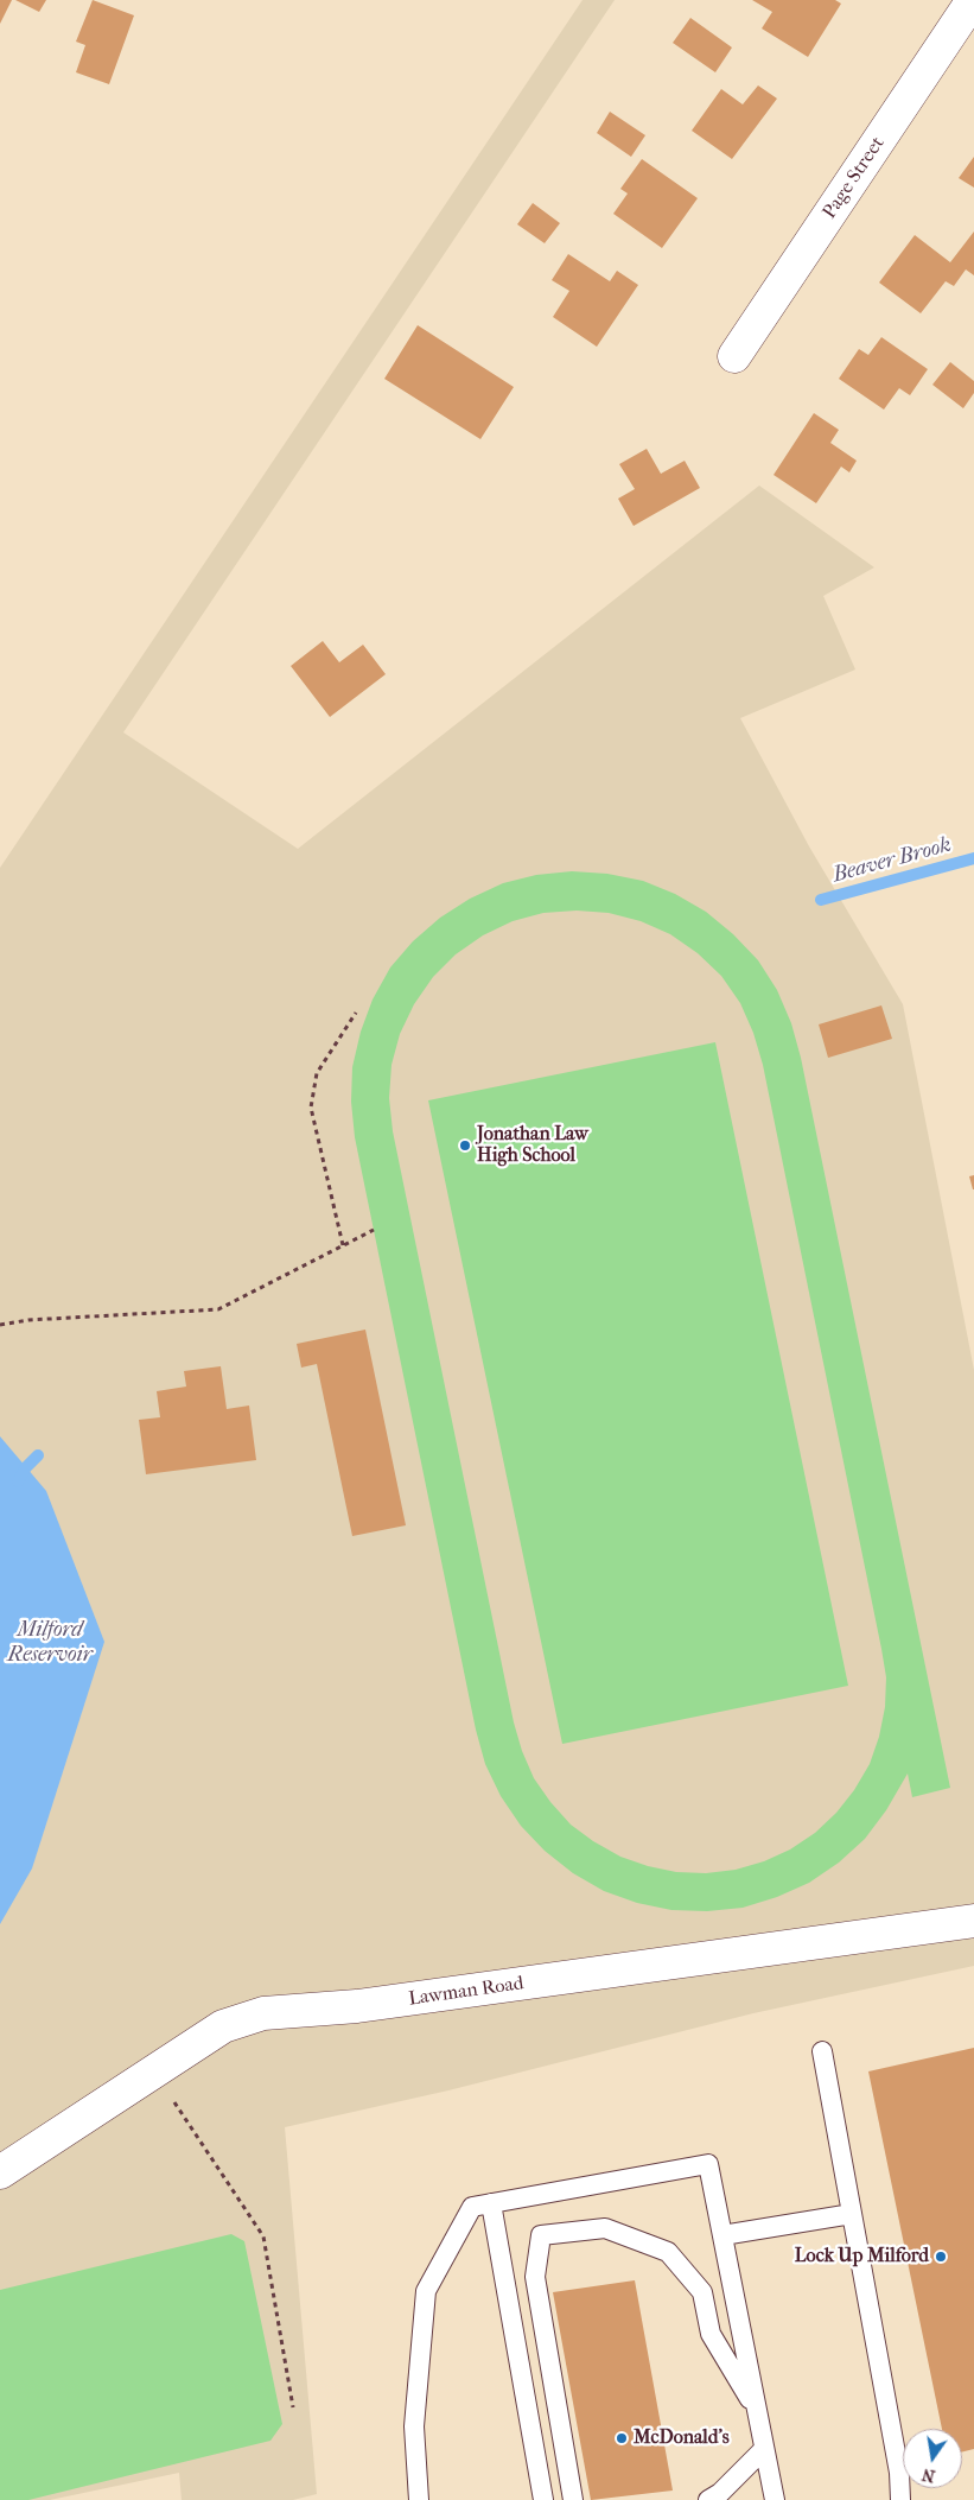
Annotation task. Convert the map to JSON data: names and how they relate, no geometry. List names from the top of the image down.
{
  "streets": {
    "street": ["Page Street", "Lawman Road"]
  },
  "water": ["Beaver Brook", "Milford Reservoir"],
  "places": ["Jonathan Law High School", "Lock Up Milford", "McDonald's"],
  "north": "bottom"
}
